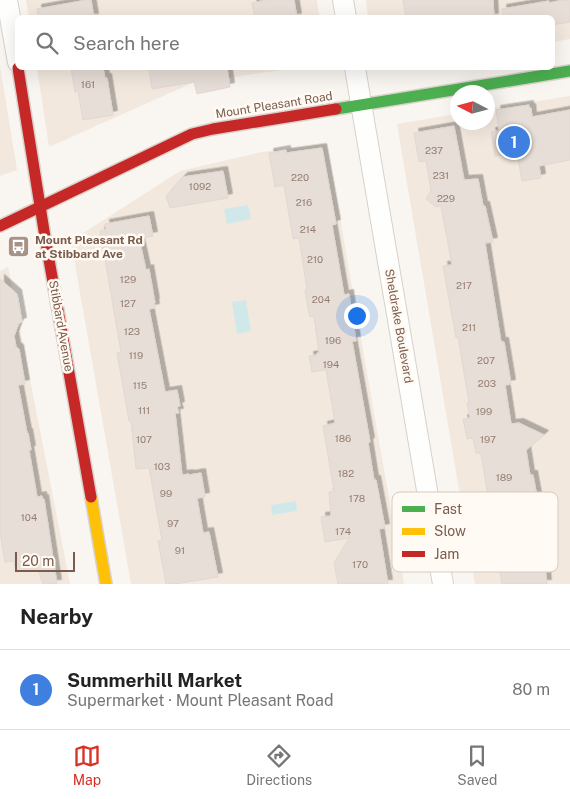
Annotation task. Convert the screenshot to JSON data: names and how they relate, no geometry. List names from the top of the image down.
{
  "streets": {
    "main road": ["Mount Pleasant Road", "Stibbard Avenue"],
    "street": ["Sheldrake Boulevard"]
  },
  "crossings": [
    ["Mount Pleasant Road", "Stibbard Avenue"],
    ["Mount Pleasant Road", "Sheldrake Boulevard"]
  ],
  "places": {
    "bus stop": ["Mount Pleasant Rd at Stibbard Ave"]
  },
  "house_numbers": [
    "161",
    "237",
    "231",
    "220",
    "1092",
    "229",
    "216",
    "214",
    "210",
    "129",
    "217",
    "204",
    "127",
    "211",
    "123",
    "196",
    "119",
    "207",
    "194",
    "203",
    "115",
    "111",
    "199",
    "186",
    "107",
    "197",
    "103",
    "182",
    "189",
    "99",
    "178",
    "104",
    "97",
    "174",
    "91",
    "170"
  ],
  "legend": ["Fast", "Slow", "Jam"],
  "scale_bar": "20 m",
  "north": "left",
  "page": {
    "search": "Search here",
    "pins": "1",
    "scale": "20 m",
    "heading": "Nearby",
    "list": [
      {
        "mark": "1",
        "name": "Summerhill Market",
        "note": "Supermarket · Mount Pleasant Road",
        "value": "80 m"
      }
    ],
    "nav": ["Map", "Directions", "Saved"]
  }
}
